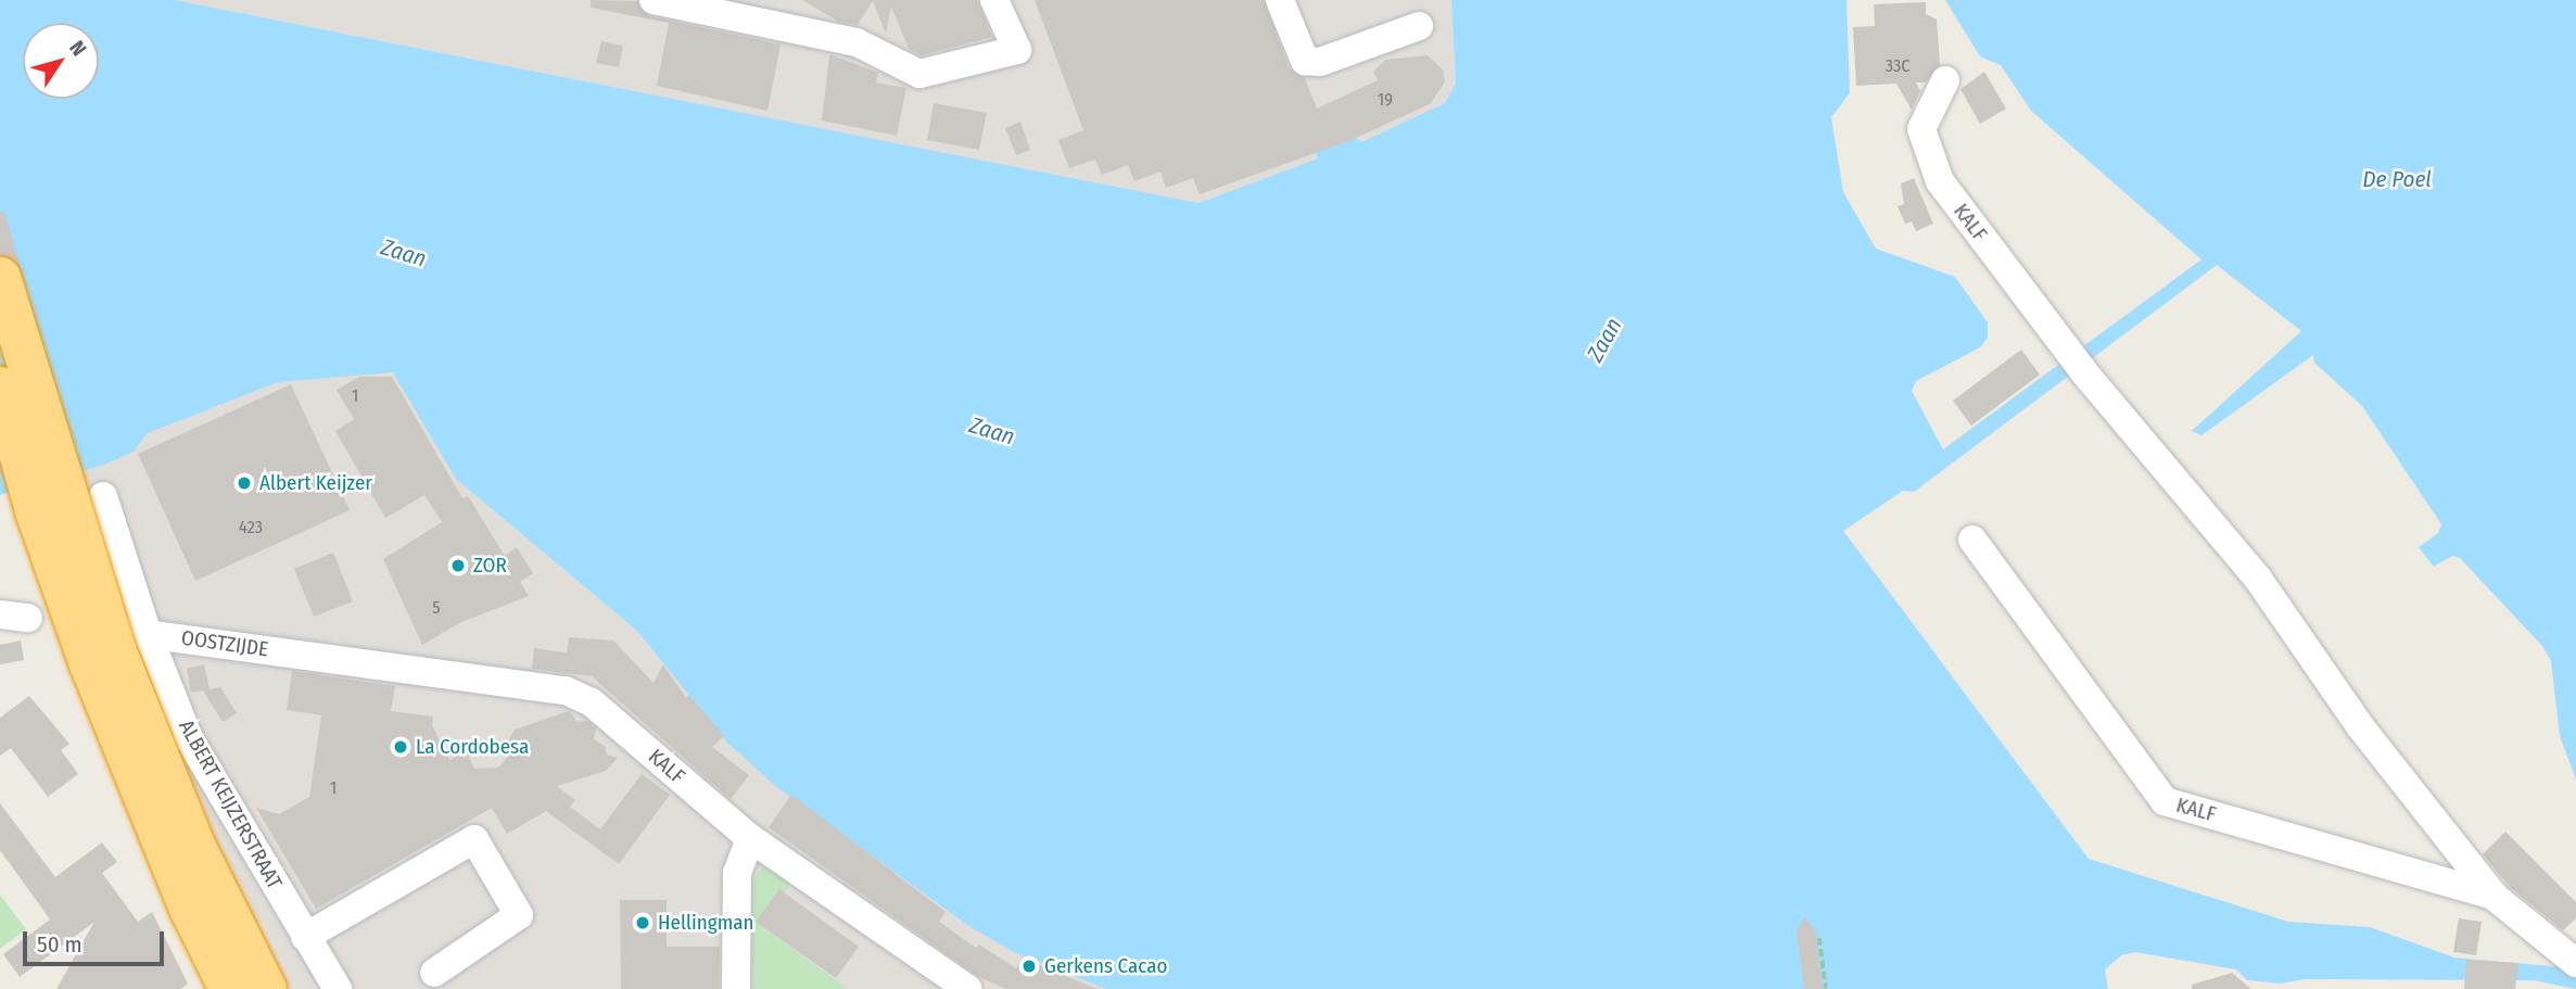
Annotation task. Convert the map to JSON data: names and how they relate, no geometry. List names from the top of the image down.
{
  "streets": {
    "street": ["KALF", "OOSTZIJDE", "ALBERT KEIJZERSTRAAT"]
  },
  "crossings": [
    ["KALF", "OOSTZIJDE"],
    ["OOSTZIJDE", "ALBERT KEIJZERSTRAAT"]
  ],
  "water": ["De Poel", "Zaan"],
  "places": [
    "Albert Keijzer",
    "ZOR",
    "La Cordobesa",
    "Hellingman",
    "Gerkens Cacao"
  ],
  "house_numbers": [
    "33C",
    "19",
    "1",
    "423",
    "5",
    "1"
  ],
  "scale_bar": "50 m",
  "north": "top right"
}
